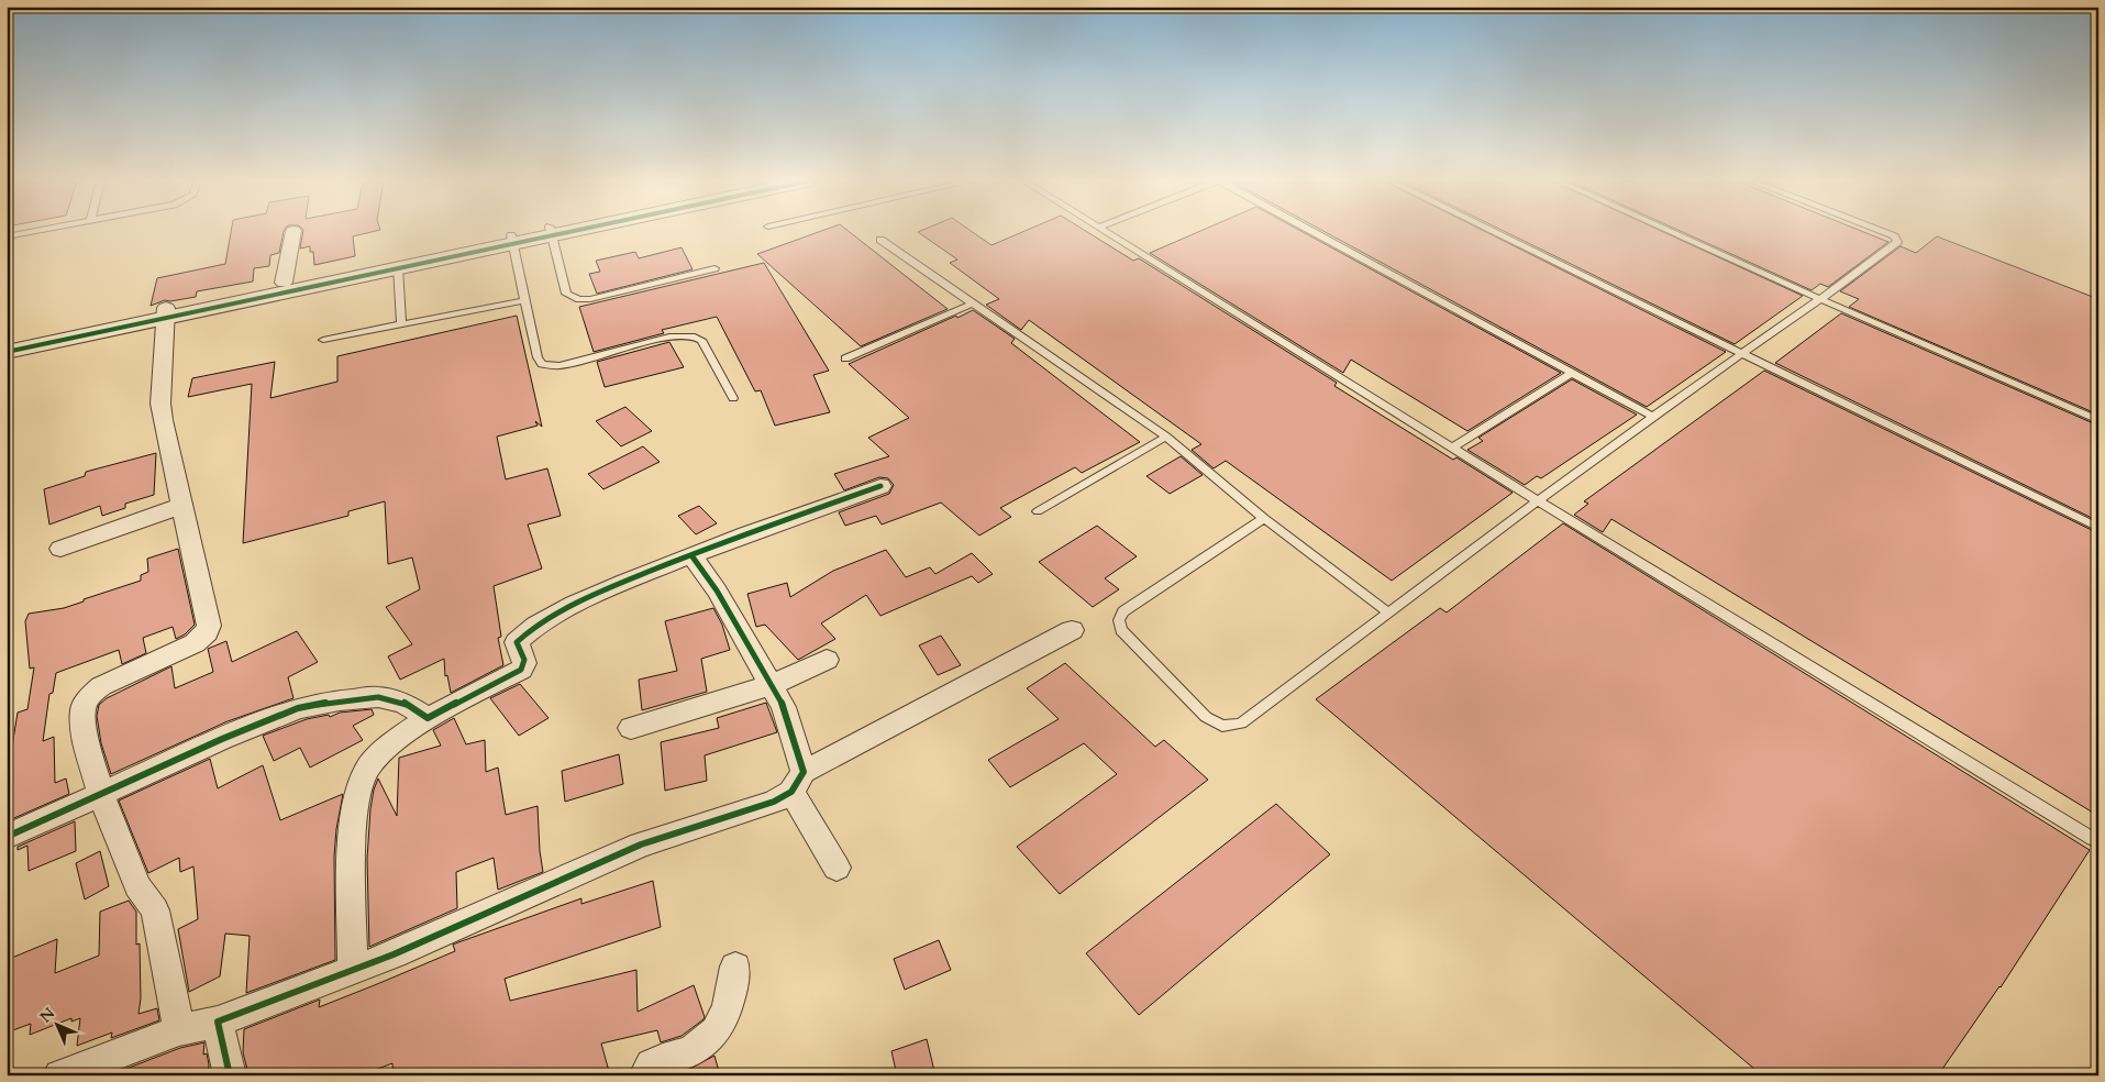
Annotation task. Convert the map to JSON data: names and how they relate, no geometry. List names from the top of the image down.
{
  "north": "top left"
}
